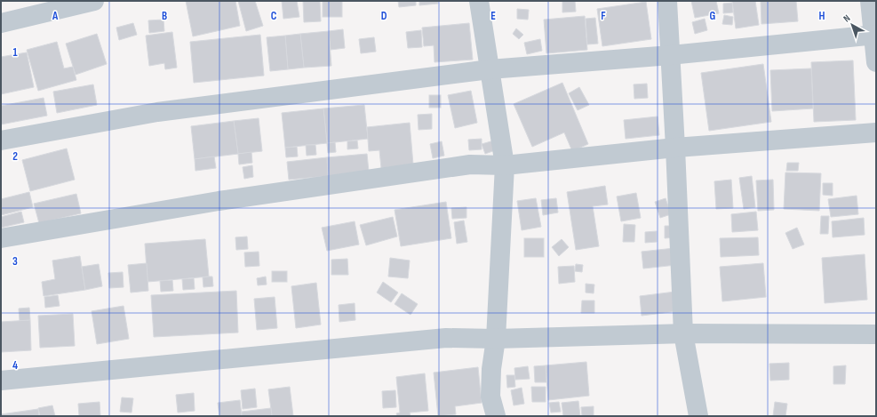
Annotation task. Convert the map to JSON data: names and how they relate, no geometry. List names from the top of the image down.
{
  "north": "top left",
  "grid": {
    "columns": [
      "A",
      "B",
      "C",
      "D",
      "E",
      "F",
      "G",
      "H"
    ],
    "rows": [
      "1",
      "2",
      "3",
      "4"
    ]
  }
}
